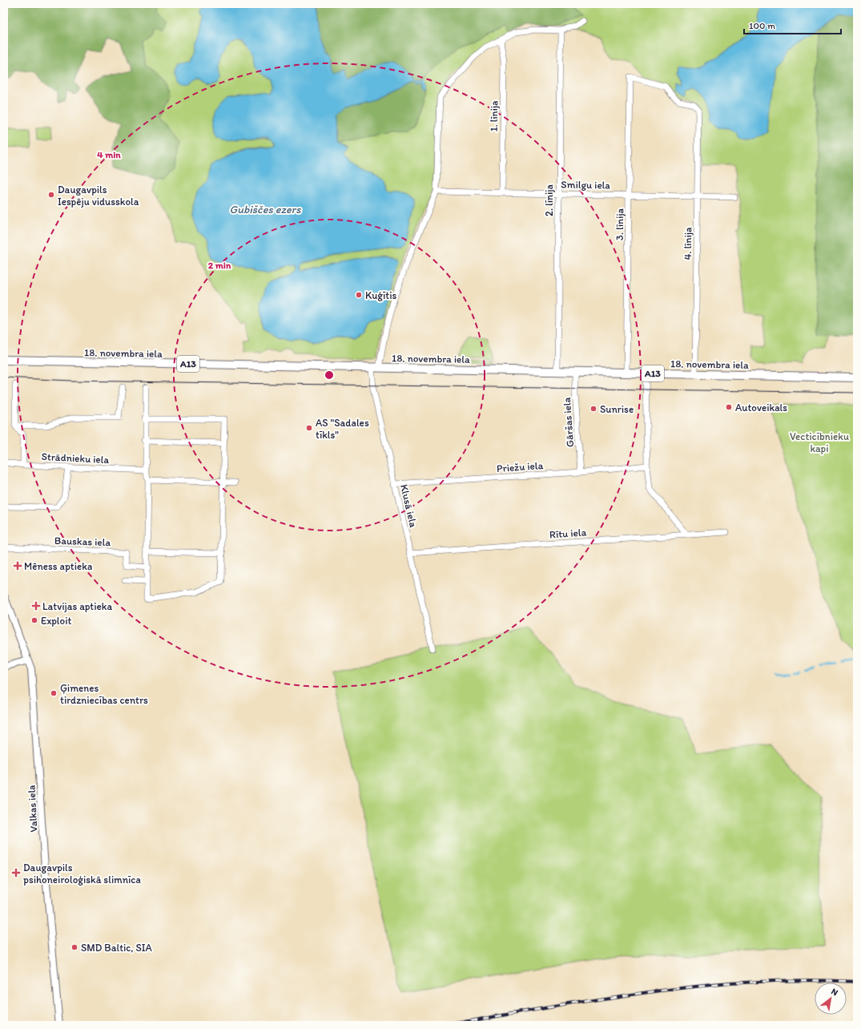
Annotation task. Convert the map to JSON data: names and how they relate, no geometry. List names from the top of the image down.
{
  "streets": {
    "main road": ["18. novembra iela", "A13"],
    "street": [
      "1. līnija",
      "Smilgu iela",
      "2. līnija",
      "3. līnija",
      "4. līnija",
      "Gāršas iela",
      "Strādnieku iela",
      "Priežu iela",
      "Klusā iela",
      "Rītu iela",
      "Bauskas iela",
      "Valkas iela"
    ]
  },
  "crossings": [
    ["1. līnija", "Smilgu iela"],
    ["Smilgu iela", "2. līnija"],
    ["Smilgu iela", "3. līnija"],
    ["Smilgu iela", "4. līnija"],
    ["2. līnija", "18. novembra iela"],
    ["3. līnija", "4. līnija"],
    ["3. līnija", "18. novembra iela"],
    ["4. līnija", "18. novembra iela"],
    ["18. novembra iela", "Gāršas iela"],
    ["18. novembra iela", "Klusā iela"],
    ["Gāršas iela", "Priežu iela"],
    ["Priežu iela", "Klusā iela"],
    ["Klusā iela", "Rītu iela"]
  ],
  "water": ["Gubiščes ezers"],
  "parks": ["Vecticībnieku kapi"],
  "places": {
    "other": [
      "Daugavpils Iespēju vidusskola",
      "Kuģītis",
      "Autoveikals",
      "Sunrise",
      "AS \"Sadales tīkls\"",
      "Exploit",
      "Ģimenes tirdzniecības centrs",
      "SMD Baltic, SIA"
    ],
    "health": ["Mēness aptieka", "Latvijas aptieka", "Daugavpils psihoneiroloģiskā slimnīca"]
  },
  "scale_bar": "100 m",
  "north": "top right",
  "rings": ["4 min", "2 min"]
}
